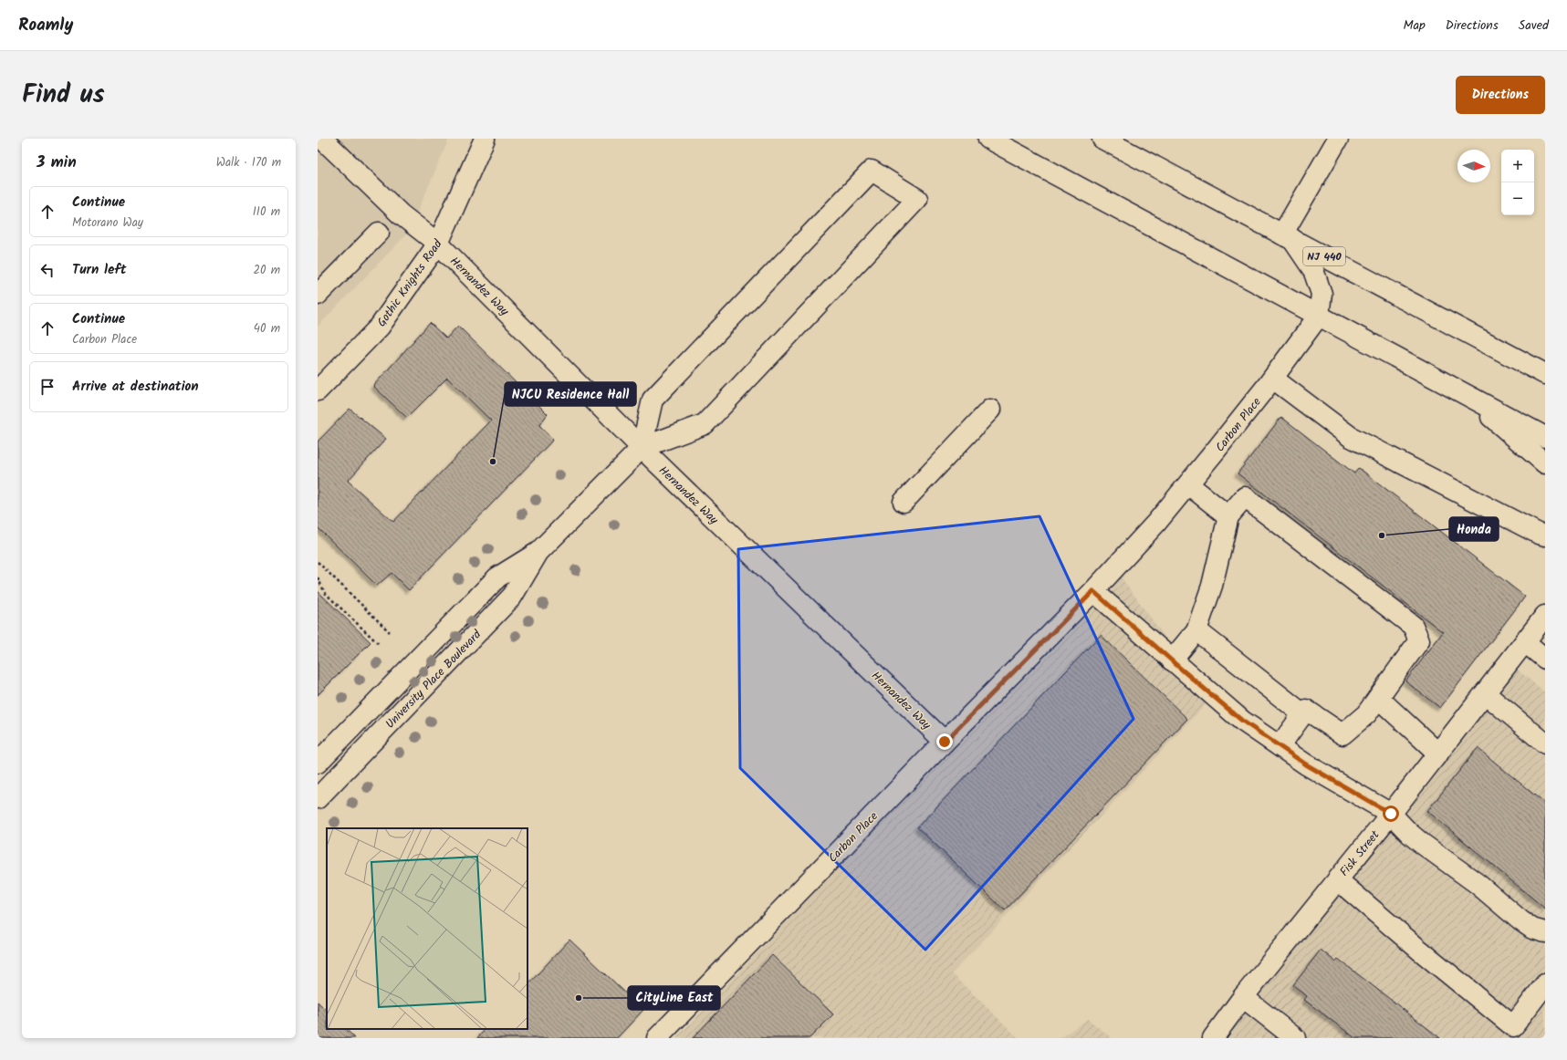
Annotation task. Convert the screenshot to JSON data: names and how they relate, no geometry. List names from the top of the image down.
{
  "streets": {
    "main road": [
      "NJ 440",
      "Gothic Knights Road",
      "Hernandez Way",
      "Carbon Place",
      "University Place Boulevard",
      "Fisk Street"
    ]
  },
  "crossings": [
    ["NJ 440", "Carbon Place"],
    ["Gothic Knights Road", "Hernandez Way"],
    ["Hernandez Way", "Carbon Place"],
    ["Hernandez Way", "University Place Boulevard"]
  ],
  "places": ["NJCU Residence Hall", "Honda", "CityLine East"],
  "north": "right",
  "page": {
    "header": "Roamly",
    "nav": ["Map", "Directions", "Saved"],
    "title": "Find us",
    "buttons": "Directions",
    "heading": ["3 min", "Walk · 170 m"],
    "map_buttons": ["+", "−"],
    "list": [
      ["Continue", "Motorano Way", "110 m"],
      ["Turn left", "20 m"],
      ["Continue", "Carbon Place", "40 m"],
      "Arrive at destination"
    ]
  }
}
